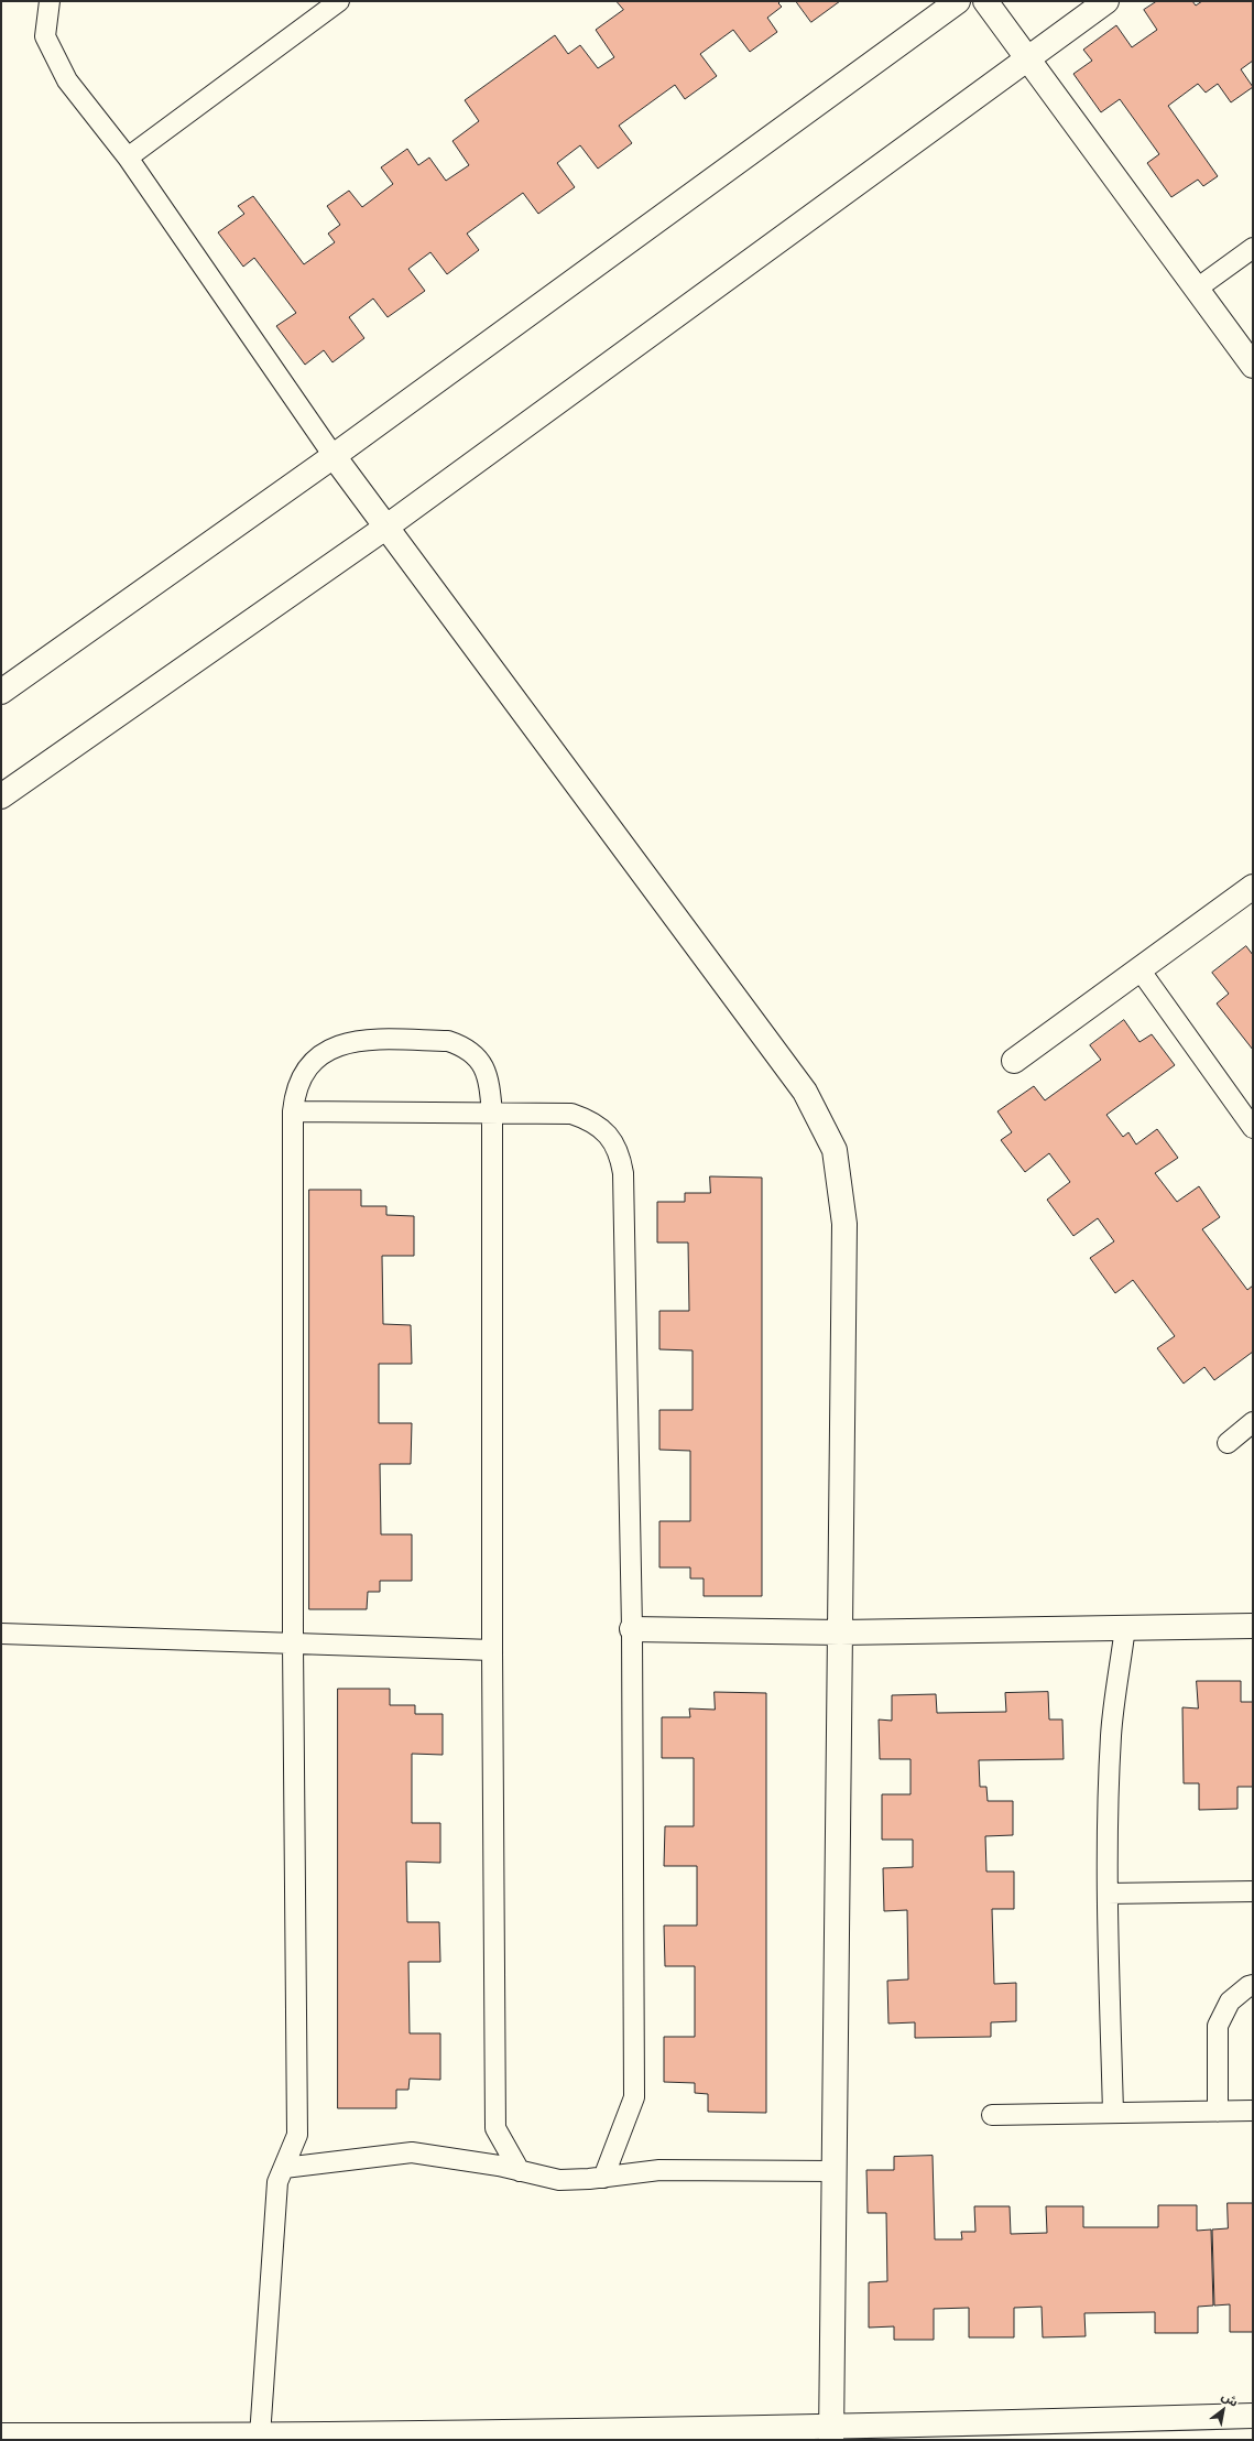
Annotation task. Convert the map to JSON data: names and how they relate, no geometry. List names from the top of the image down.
{
  "north": "top right"
}
